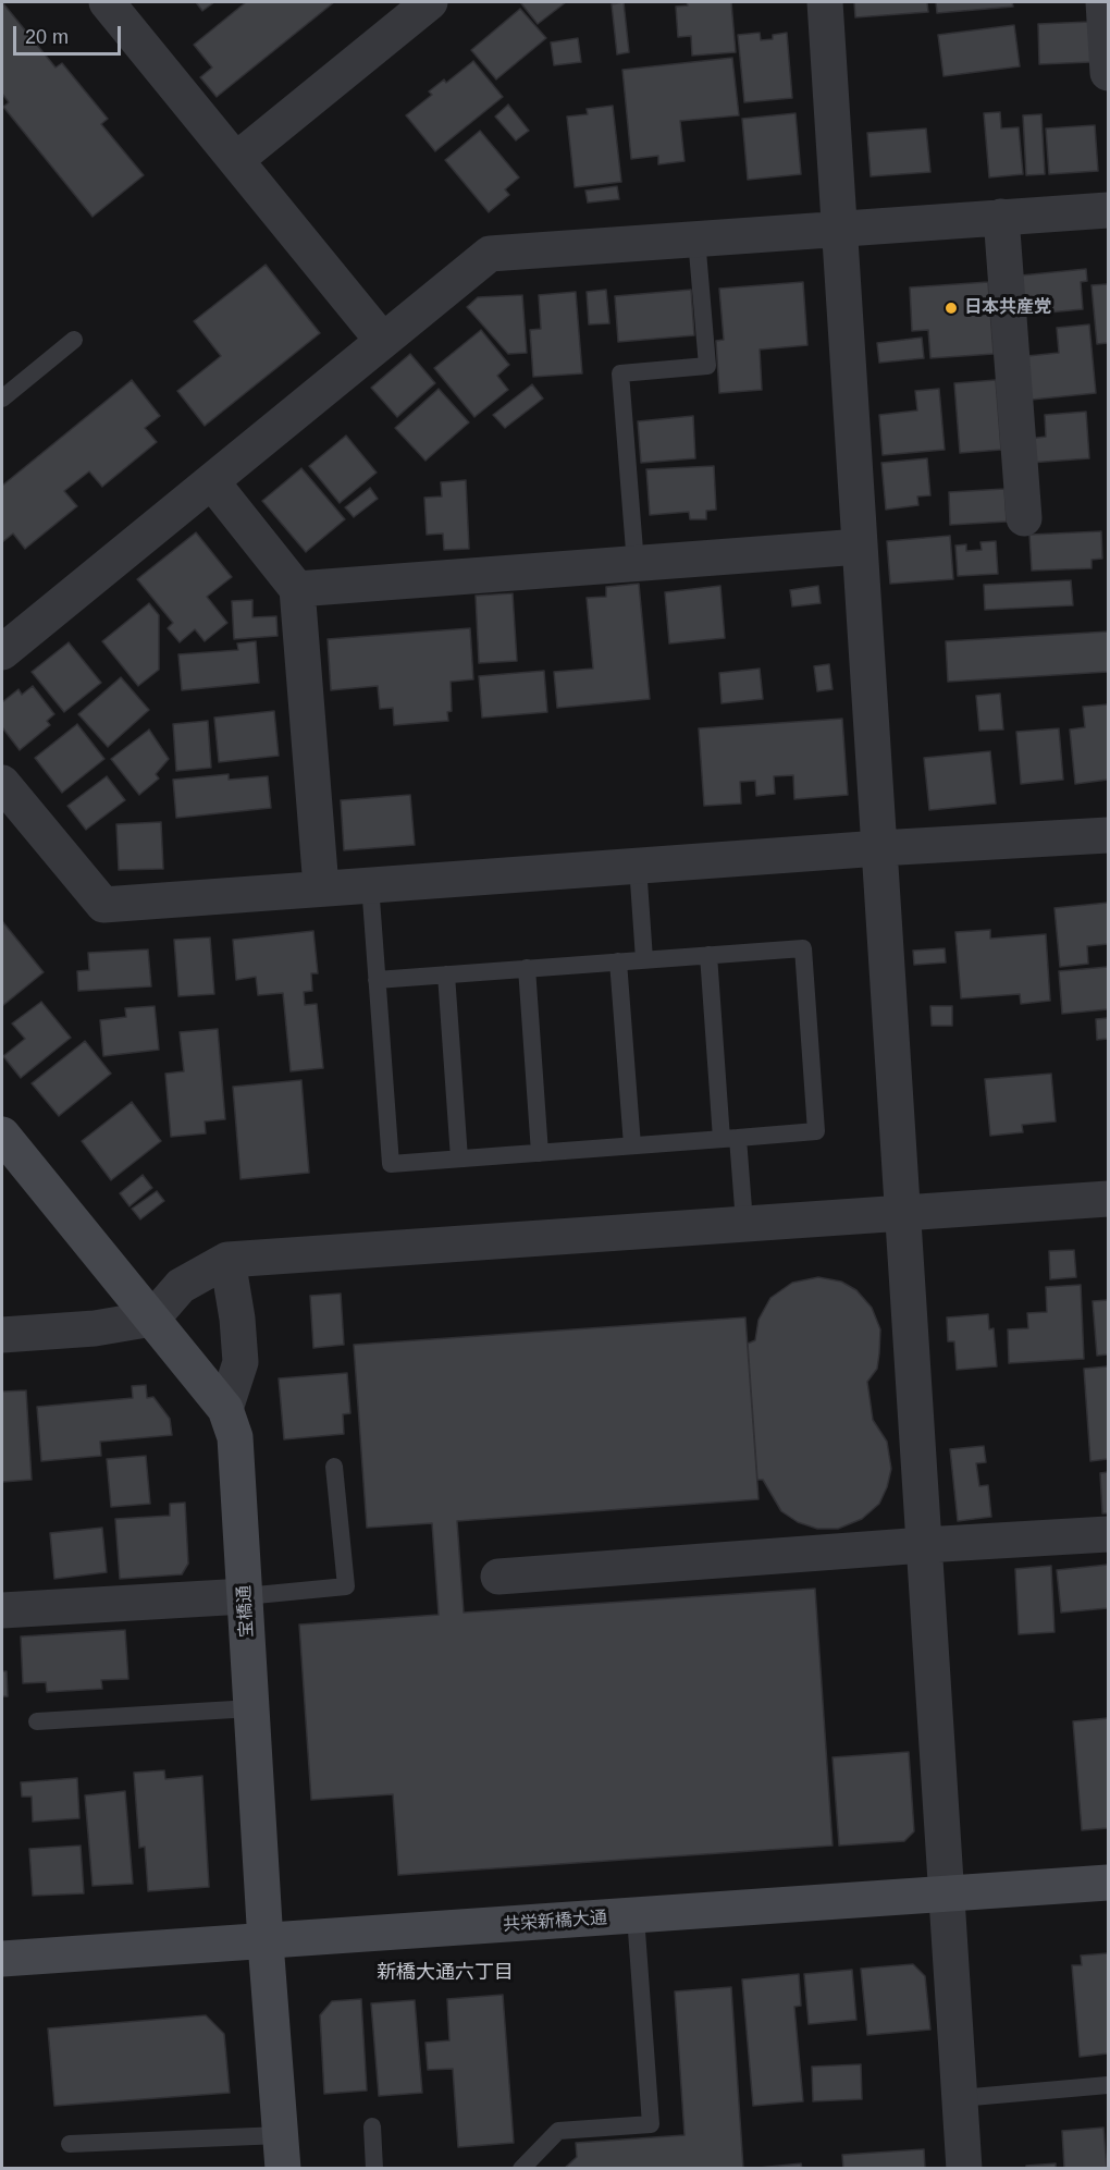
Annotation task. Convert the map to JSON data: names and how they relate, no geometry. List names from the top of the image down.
{
  "streets": {
    "street": ["宝橋通", "共栄新橋大通"]
  },
  "crossings": [
    ["宝橋通", "共栄新橋大通"]
  ],
  "districts": ["新橋大通六丁目"],
  "places": ["日本共産党"],
  "scale_bar": "20 m"
}
